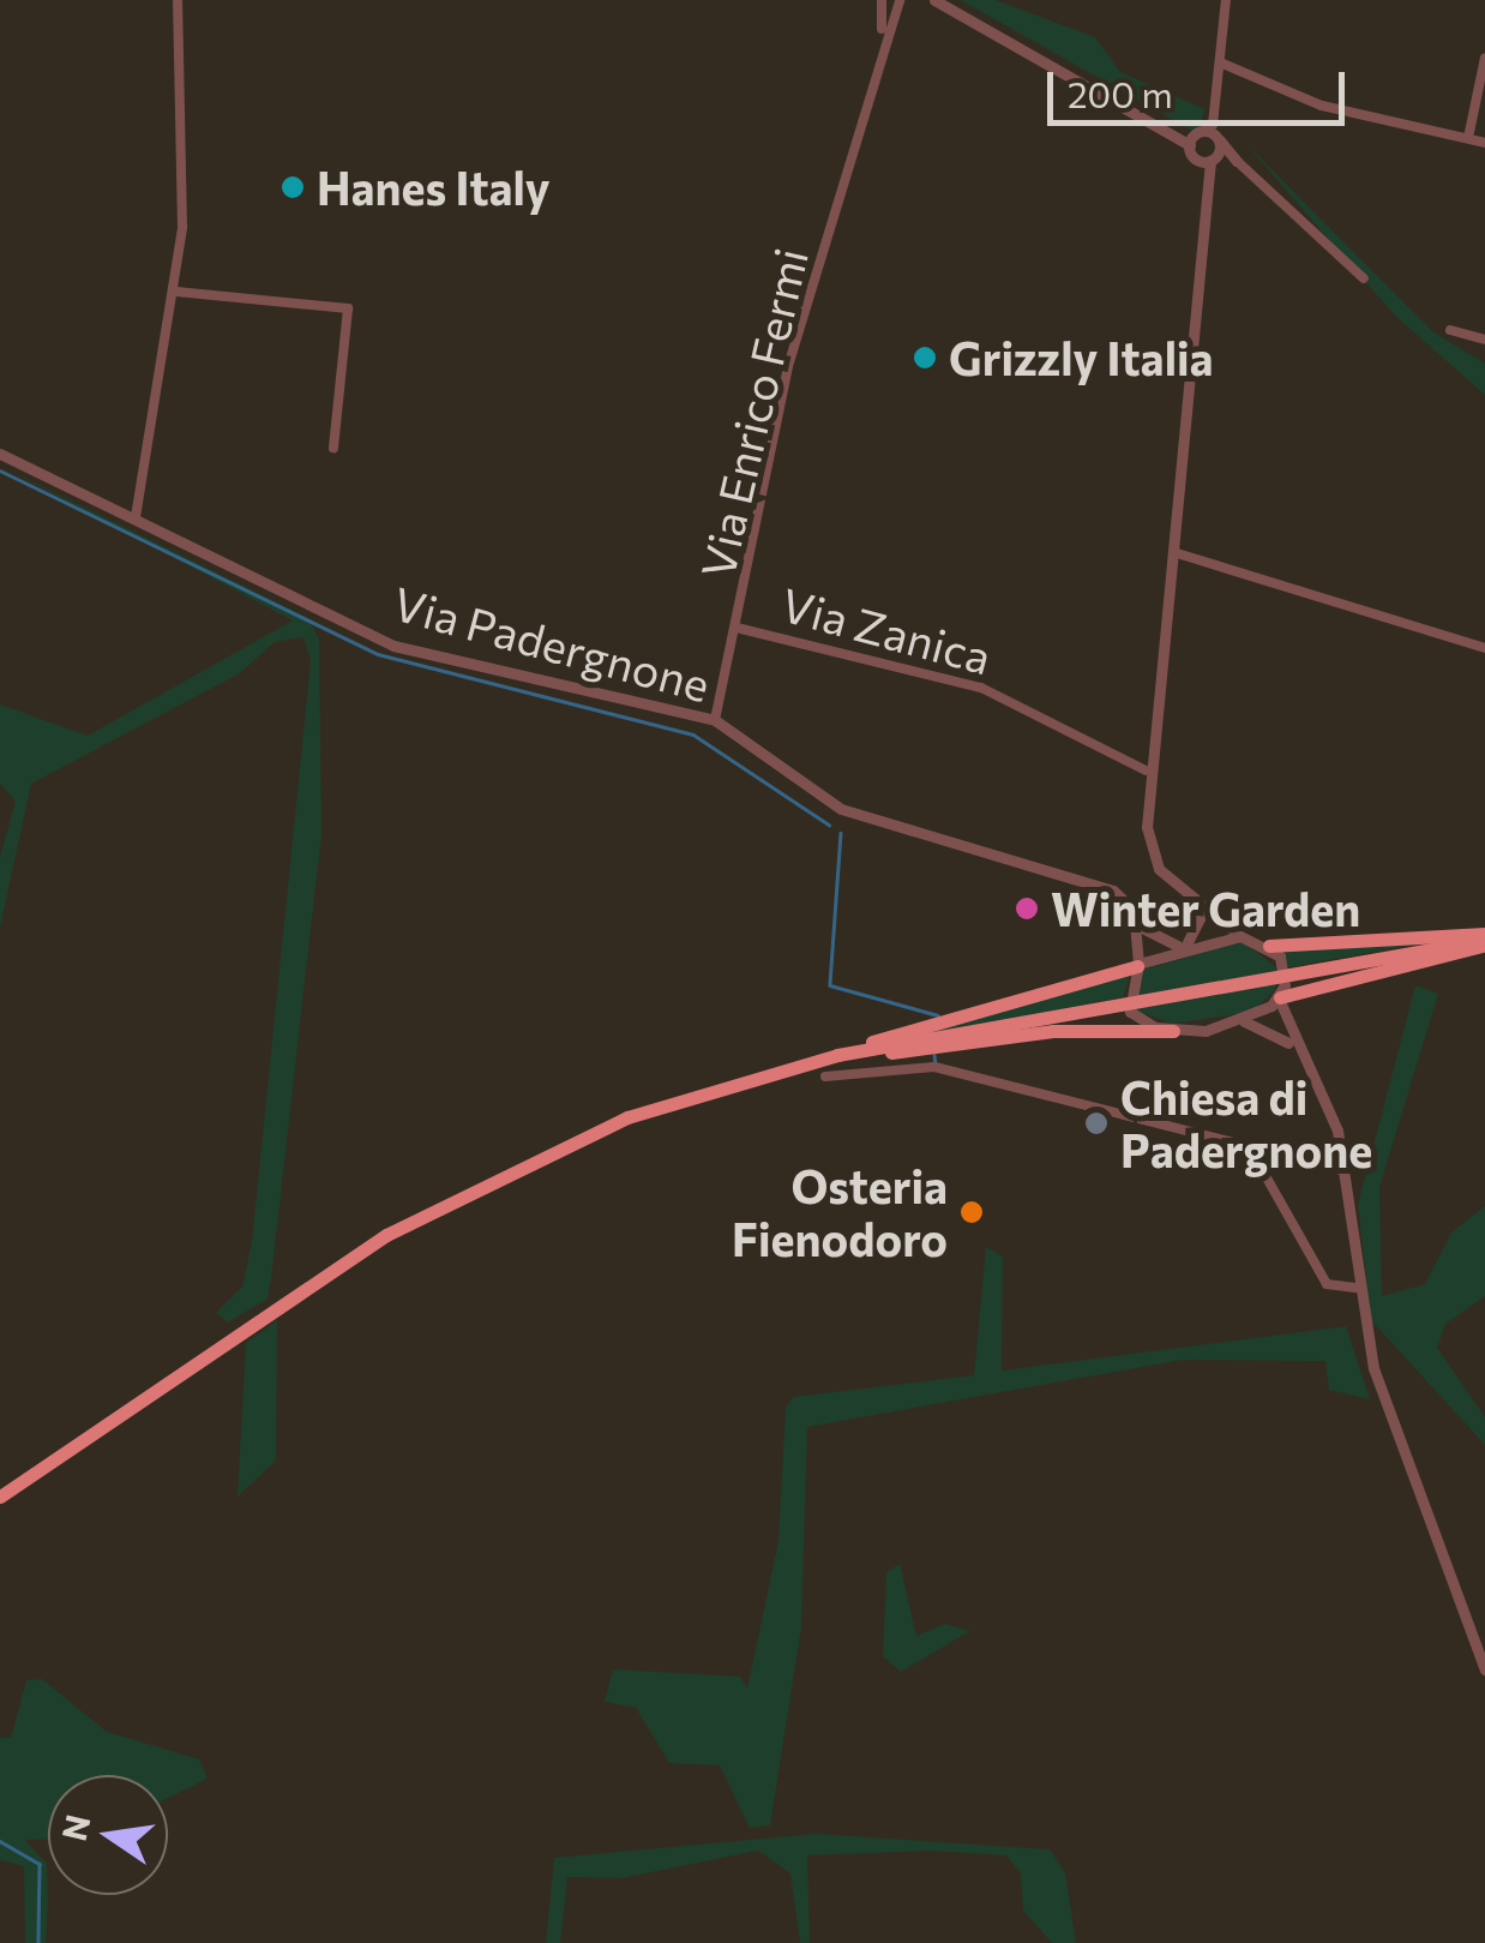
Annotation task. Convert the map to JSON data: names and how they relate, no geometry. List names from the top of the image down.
{
  "streets": {
    "street": ["Via Enrico Fermi", "Via Zanica", "Via Padergnone"]
  },
  "crossings": [
    ["Via Enrico Fermi", "Via Zanica"],
    ["Via Enrico Fermi", "Via Padergnone"]
  ],
  "places": [
    "Hanes Italy",
    "Grizzly Italia",
    "Winter Garden",
    "Chiesa di Padergnone",
    "Osteria Fienodoro"
  ],
  "scale_bar": "200 m",
  "north": "left"
}
